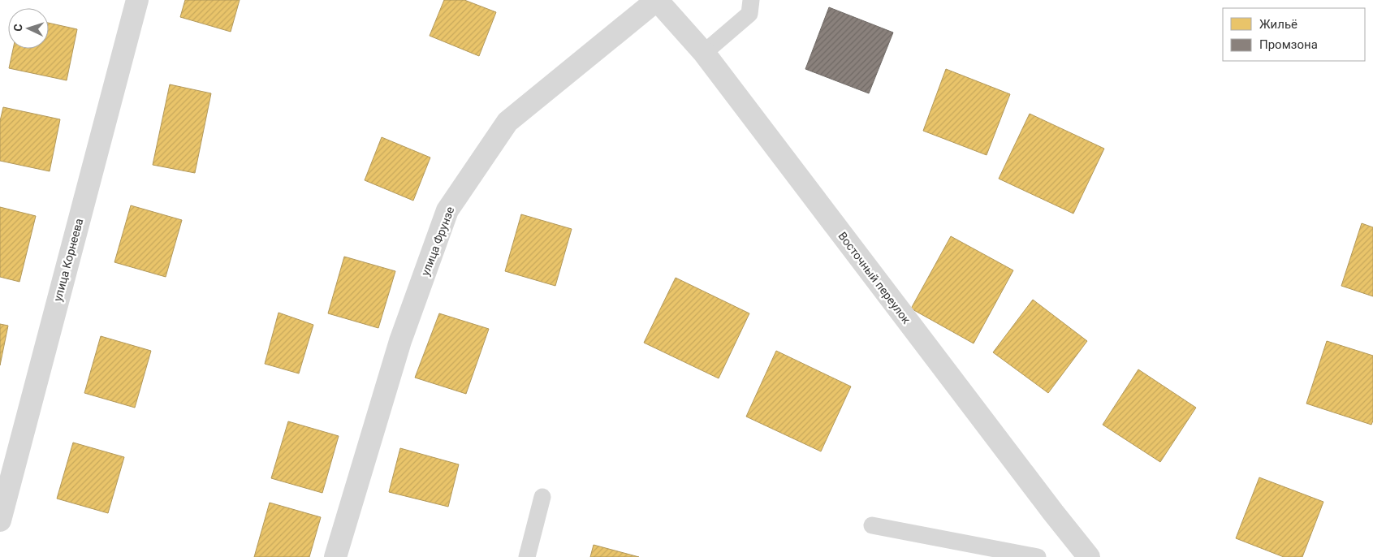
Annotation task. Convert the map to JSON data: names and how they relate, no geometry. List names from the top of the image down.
{
  "streets": {
    "street": ["улица Фрунзе", "улица Корнеева", "Восточный переулок"]
  },
  "crossings": [
    ["улица Фрунзе", "Восточный переулок"]
  ],
  "legend": ["Жильё", "Промзона"],
  "north": "left"
}
